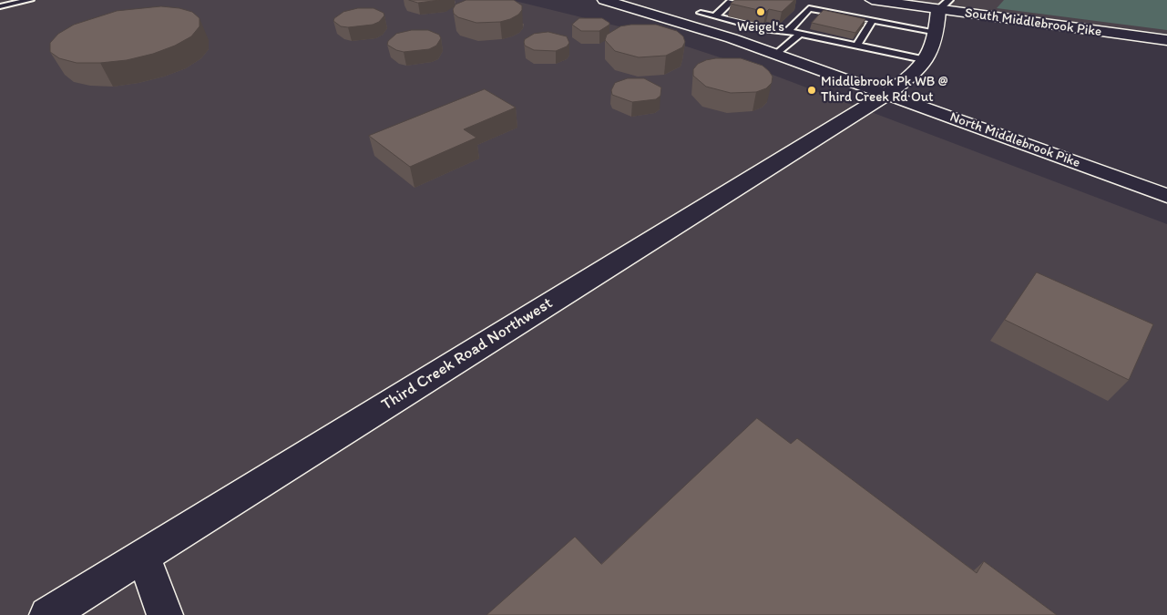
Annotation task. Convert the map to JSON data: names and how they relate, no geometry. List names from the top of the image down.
{
  "streets": {
    "street": ["South Middlebrook Pike", "North Middlebrook Pike", "Third Creek Road Northwest"]
  },
  "crossings": [
    ["North Middlebrook Pike", "Third Creek Road Northwest"]
  ],
  "places": ["Weigel's", "Middlebrook Pk WB @ Third Creek Rd Out"]
}
